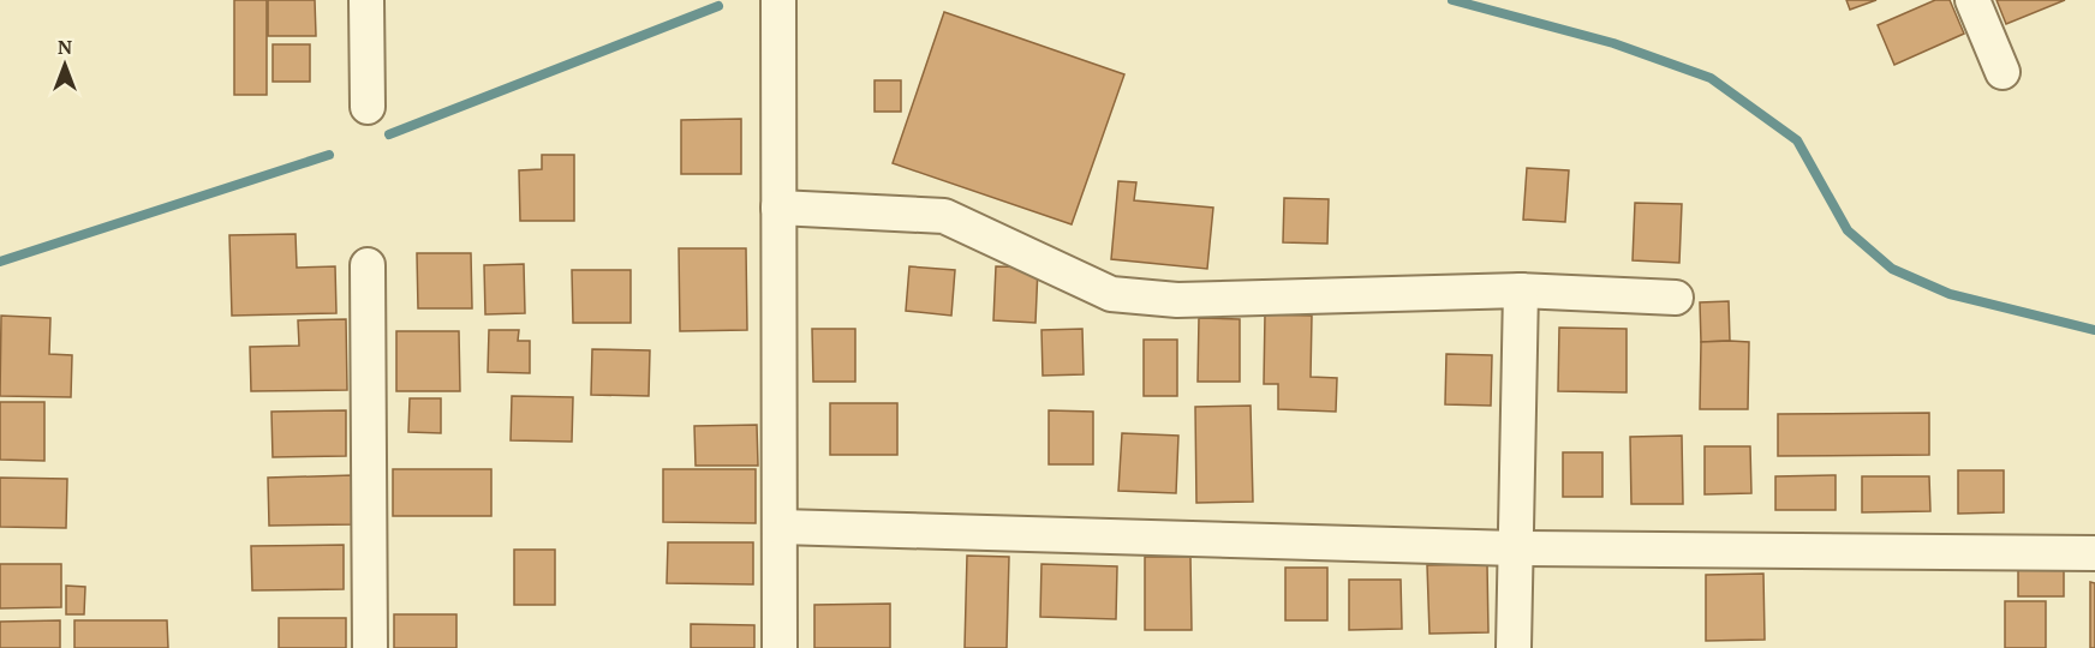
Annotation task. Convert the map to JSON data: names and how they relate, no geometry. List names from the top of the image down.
{
  "north": "top"
}
